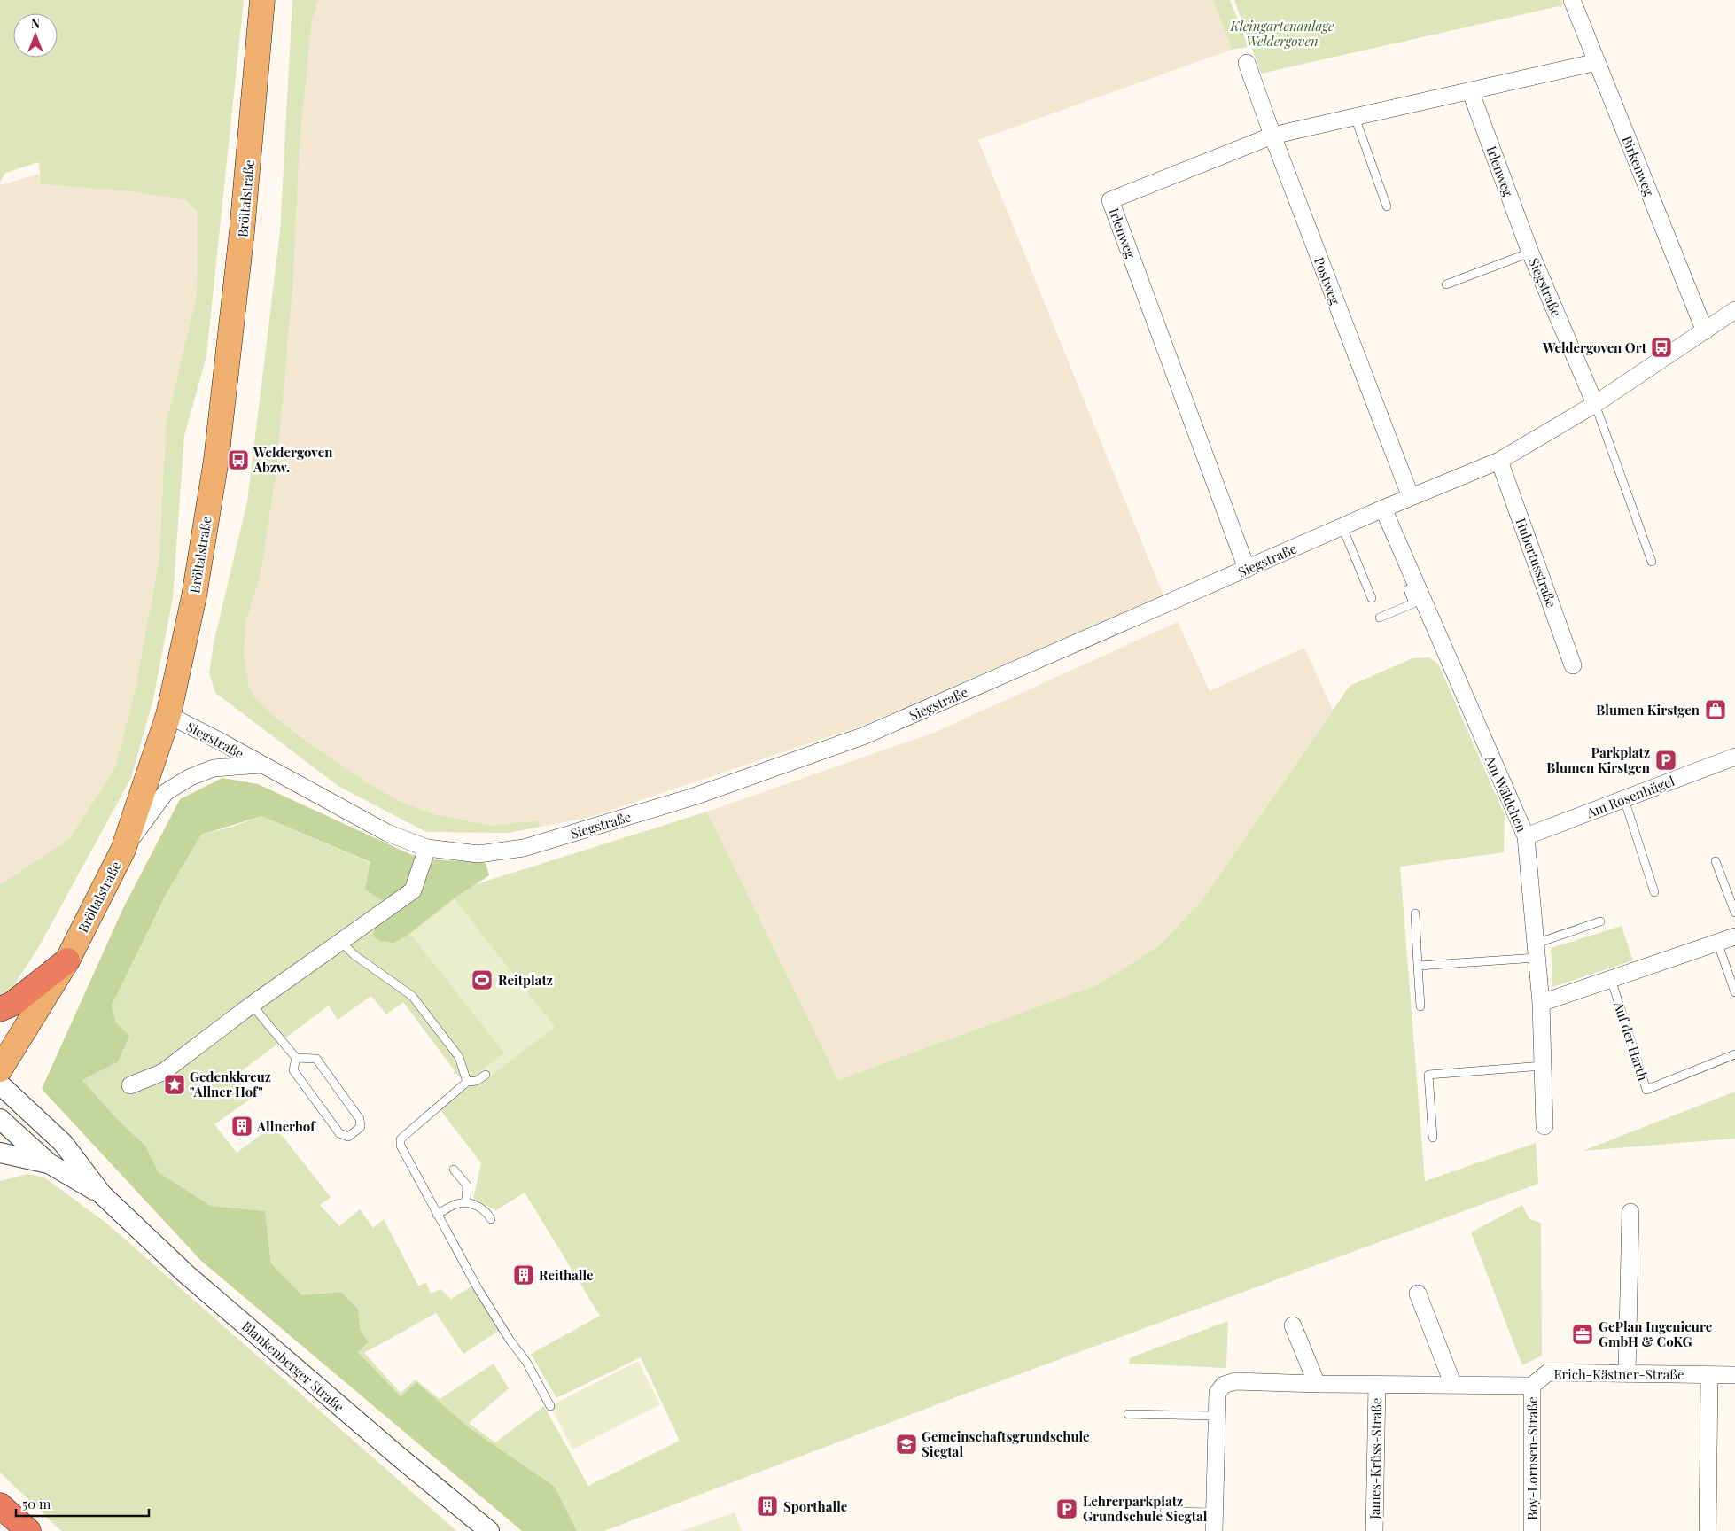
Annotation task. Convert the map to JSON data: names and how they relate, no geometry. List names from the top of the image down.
{
  "streets": {
    "main road": ["Bröltalstraße"],
    "street": [
      "Birkenweg",
      "Irlenweg",
      "Postweg",
      "Siegstraße",
      "Hubertusstraße",
      "Am Wäldchen",
      "Am Rosenhügel",
      "Blankenberger Straße",
      "Erich-Kästner-Straße",
      "James-Krüss-Straße",
      "Boy-Lornsen-Straße"
    ],
    "lane": ["Auf der Harth"]
  },
  "crossings": [
    ["Birkenweg", "Irlenweg"],
    ["Birkenweg", "Siegstraße"],
    ["Irlenweg", "Postweg"],
    ["Irlenweg", "Siegstraße"],
    ["Bröltalstraße", "Siegstraße"],
    ["Postweg", "Siegstraße"],
    ["Siegstraße", "Hubertusstraße"],
    ["Siegstraße", "Am Wäldchen"],
    ["Am Wäldchen", "Am Rosenhügel"],
    ["Erich-Kästner-Straße", "Boy-Lornsen-Straße"]
  ],
  "parks": ["Kleingartenanlage Weldergoven"],
  "places": {
    "bus stop": ["Weldergoven Ort", "Weldergoven Abzw."],
    "shop": ["Blumen Kirstgen"],
    "parking": ["Parkplatz Blumen Kirstgen", "Lehrerparkplatz Grundschule Siegtal"],
    "sports": ["Reitplatz"],
    "place": ["Gedenkkreuz \"Allner Hof\""],
    "building": ["Allnerhof", "Reithalle", "Sporthalle"],
    "office": ["GePlan Ingenieure GmbH & CoKG"],
    "school or university": ["Gemeinschaftsgrundschule Siegtal"]
  },
  "scale_bar": "50 m",
  "north": "top"
}
